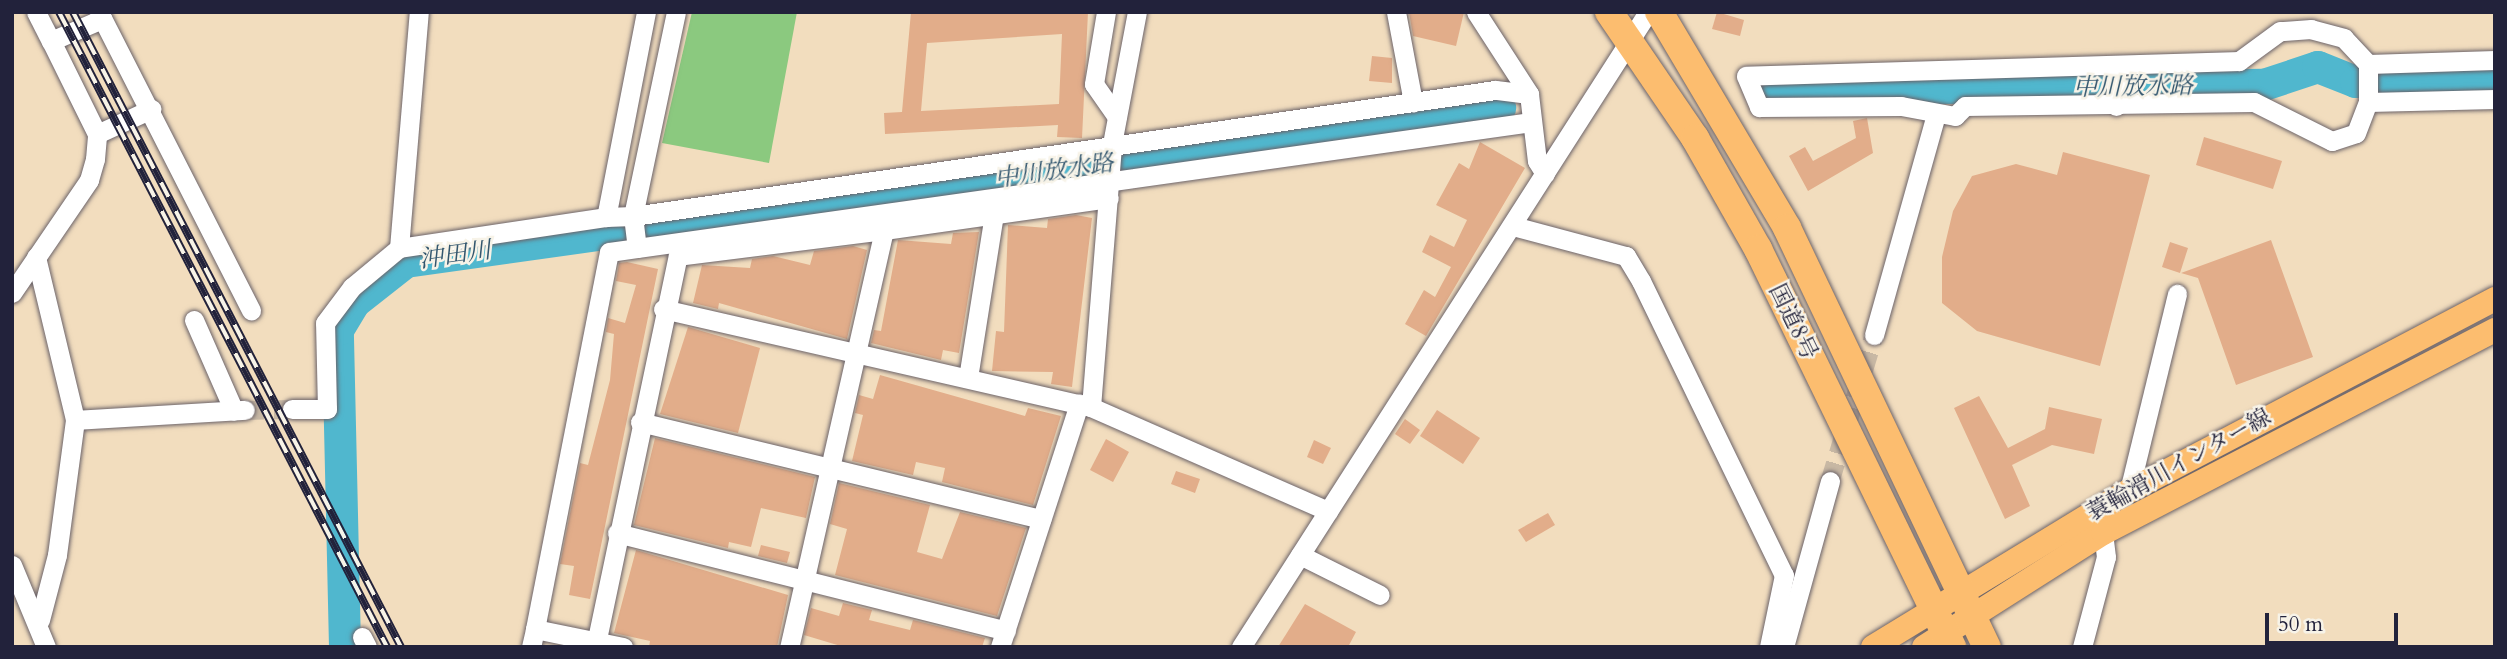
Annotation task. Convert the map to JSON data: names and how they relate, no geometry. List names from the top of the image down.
{
  "streets": {
    "highway": ["国道8号"],
    "main road": ["蓑輪滑川インター線"]
  },
  "crossings": [
    ["国道8号", "蓑輪滑川インター線"]
  ],
  "water": ["中川放水路", "沖田川"],
  "scale_bar": "50 m"
}
